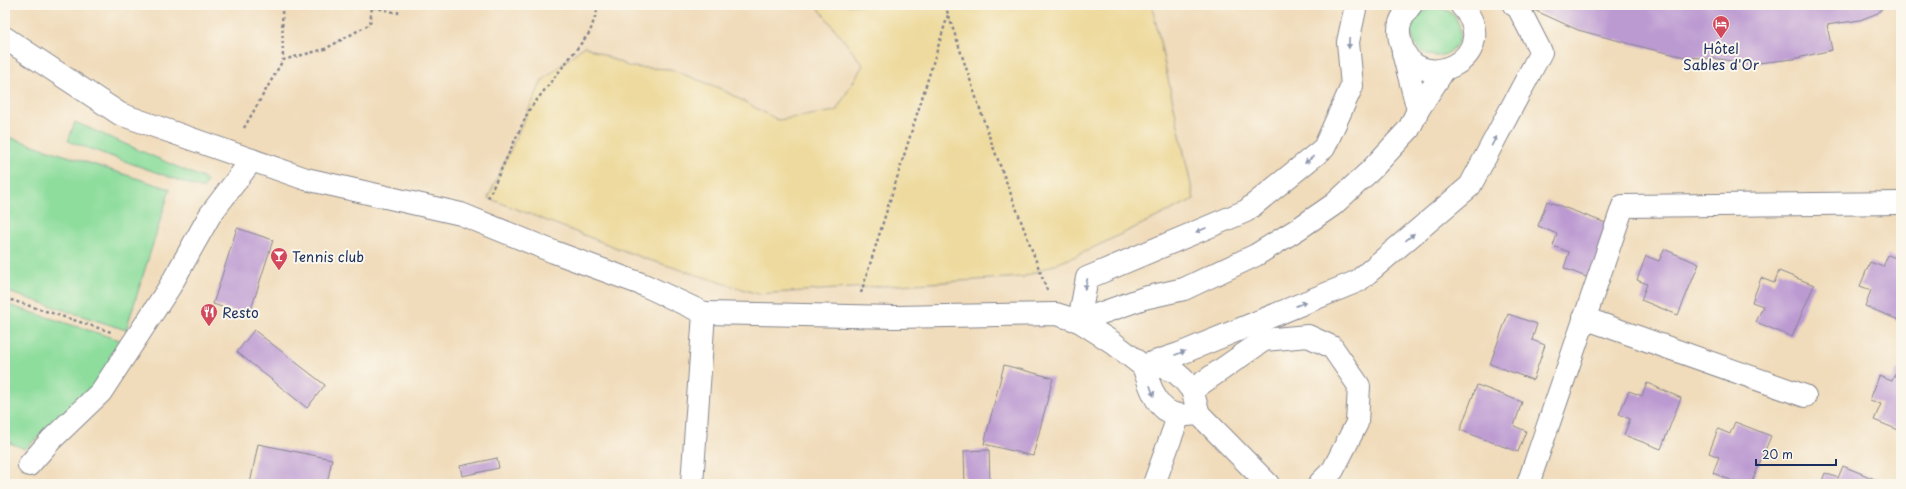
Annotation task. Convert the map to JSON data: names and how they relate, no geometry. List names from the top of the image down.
{
  "places": {
    "hotel": ["Hôtel Sables d'Or"],
    "bar": ["Tennis club"],
    "restaurant": ["Resto"]
  },
  "scale_bar": "20 m"
}
